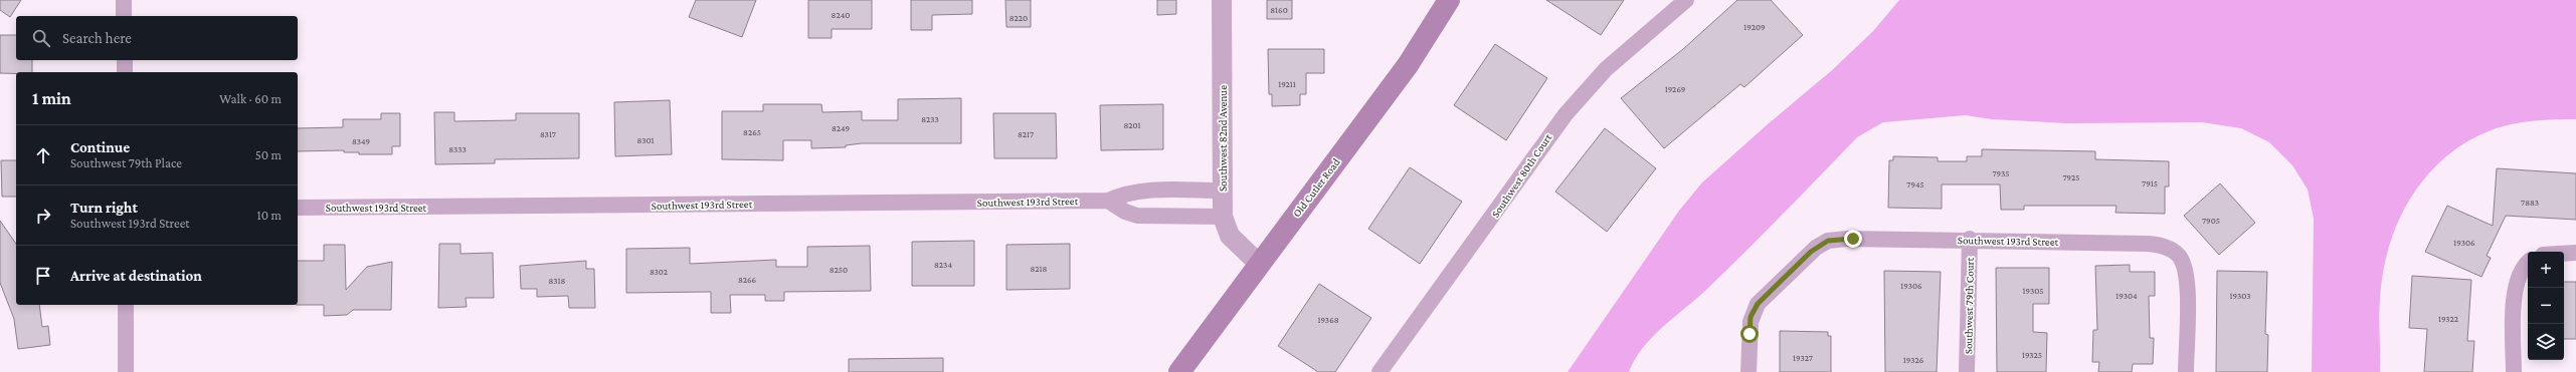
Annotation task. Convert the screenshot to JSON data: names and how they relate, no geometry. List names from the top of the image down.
{
  "streets": {
    "main road": ["Old Cutler Road"],
    "street": [
      "Southwest 82nd Avenue",
      "Southwest 80th Court",
      "Southwest 193rd Street",
      "Southwest 79th Court"
    ]
  },
  "crossings": [
    ["Southwest 82nd Avenue", "Old Cutler Road"],
    ["Southwest 82nd Avenue", "Southwest 193rd Street"],
    ["Southwest 193rd Street", "Southwest 79th Court"]
  ],
  "house_numbers": [
    "8160",
    "8240",
    "8220",
    "19209",
    "19211",
    "19269",
    "8233",
    "8201",
    "8249",
    "8265",
    "8317",
    "8217",
    "8301",
    "8349",
    "8333",
    "7935",
    "7925",
    "7915",
    "7945",
    "7883",
    "7905",
    "19306",
    "8234",
    "8218",
    "8250",
    "8302",
    "8266",
    "8318",
    "19306",
    "19305",
    "19304",
    "19303",
    "19322",
    "19368",
    "19325",
    "19327",
    "19326"
  ],
  "page": {
    "search": "Search here",
    "heading": ["1 min", "Walk · 60 m"],
    "list": [
      ["Continue", "Southwest 79th Place", "50 m"],
      ["Turn right", "Southwest 193rd Street", "10 m"],
      "Arrive at destination"
    ],
    "map_buttons": ["+", "−"]
  }
}
